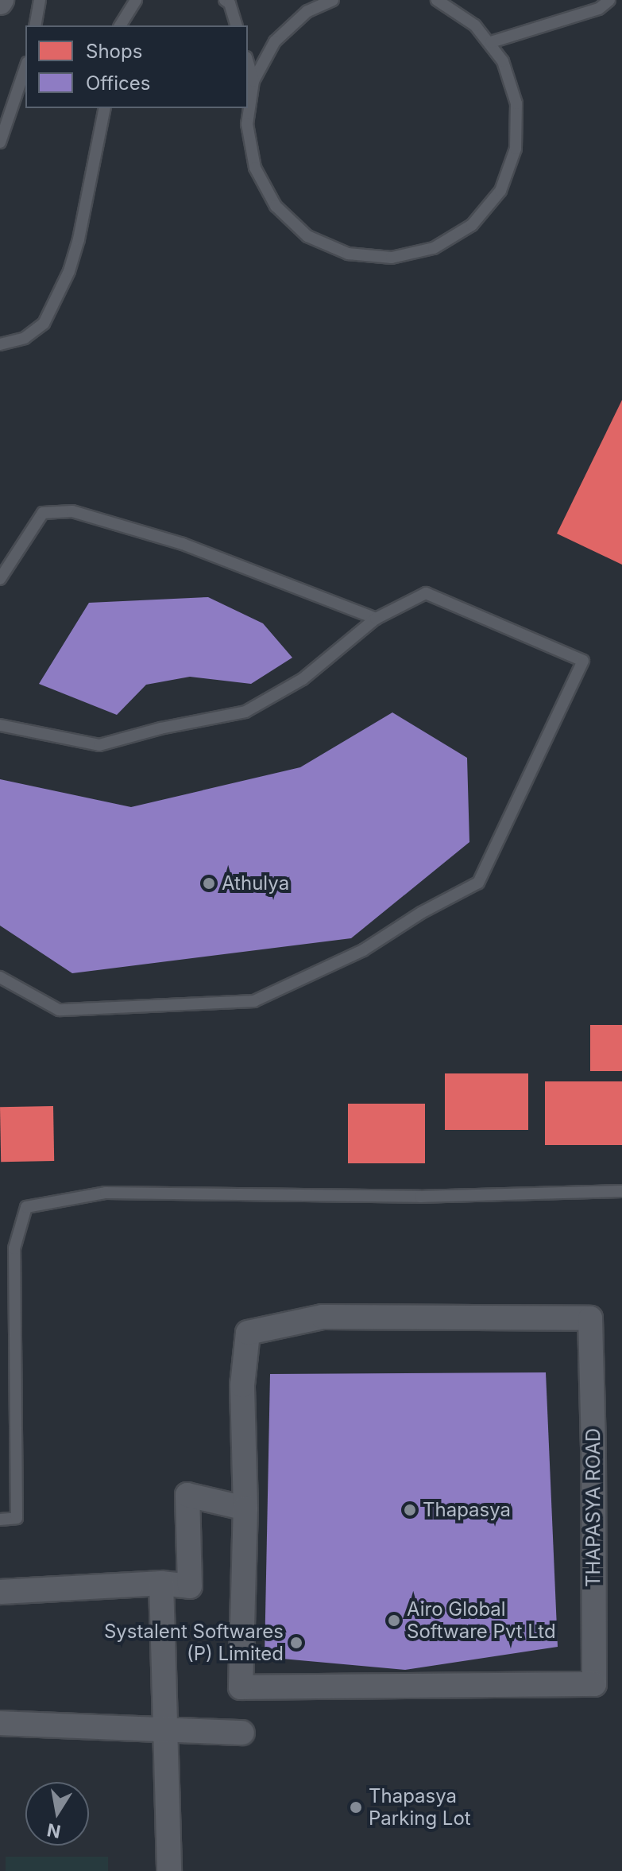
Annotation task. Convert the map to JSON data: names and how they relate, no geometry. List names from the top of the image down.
{
  "streets": {
    "street": ["THAPASYA ROAD"]
  },
  "places": [
    "Athulya",
    "Thapasya",
    "Airo Global Software Pvt Ltd",
    "Systalent Softwares (P) Limited",
    "Thapasya Parking Lot"
  ],
  "legend": ["Shops", "Offices"],
  "north": "bottom"
}
